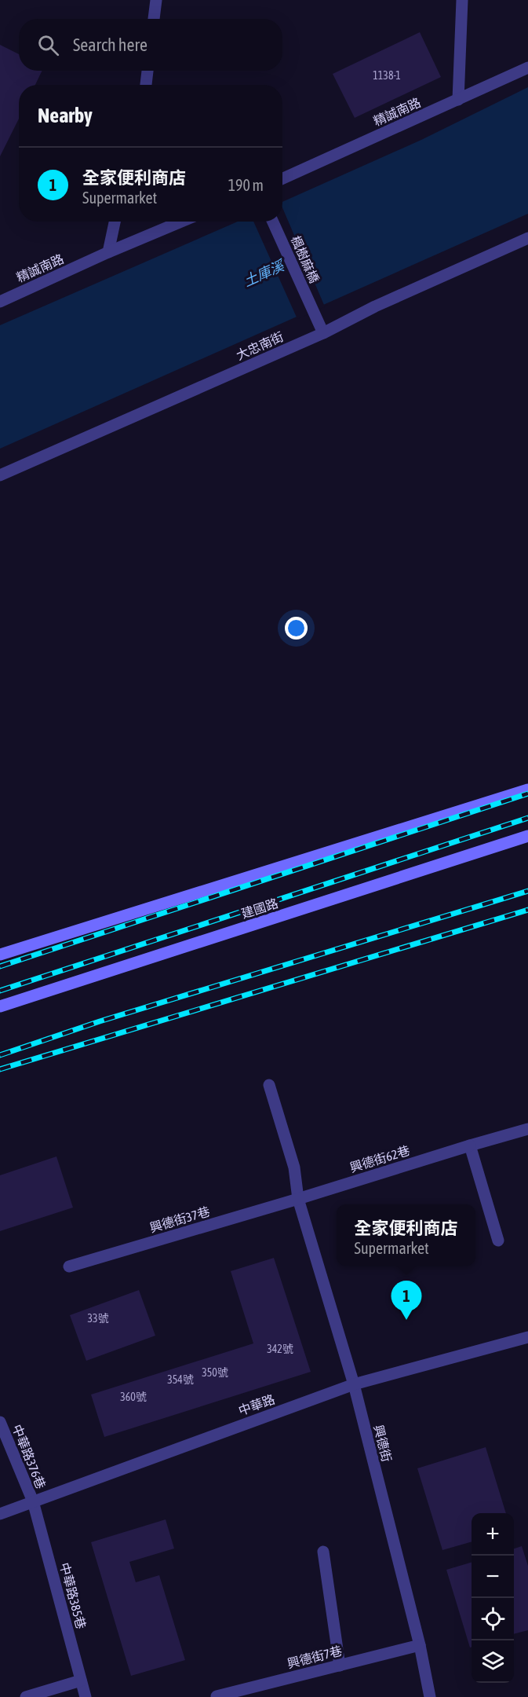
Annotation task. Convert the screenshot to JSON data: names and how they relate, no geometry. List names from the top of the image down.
{
  "streets": {
    "main road": ["建國路"],
    "street": [
      "精誠南路",
      "楓樹麻橋",
      "大忠南街",
      "興德街62巷",
      "興德街37巷",
      "中華路",
      "興德街",
      "中華路376巷",
      "中華路385巷",
      "興德街7巷"
    ]
  },
  "crossings": [
    ["楓樹麻橋", "大忠南街"],
    ["興德街62巷", "興德街37巷"],
    ["興德街62巷", "興德街"],
    ["興德街37巷", "興德街"],
    ["中華路", "興德街"],
    ["中華路", "中華路376巷"],
    ["中華路", "中華路385巷"],
    ["興德街", "興德街7巷"],
    ["中華路376巷", "中華路385巷"]
  ],
  "water": ["土庫溪"],
  "house_numbers": [
    "1138-1",
    "33號",
    "342號",
    "350號",
    "354號",
    "360號"
  ],
  "page": {
    "search": "Search here",
    "heading": "Nearby",
    "list": [
      {
        "mark": "1",
        "name": "全家便利商店",
        "note": "Supermarket",
        "value": "190 m"
      }
    ],
    "popup": ["全家便利商店", "Supermarket"],
    "pins": "1",
    "map_buttons": ["+", "−"]
  }
}
